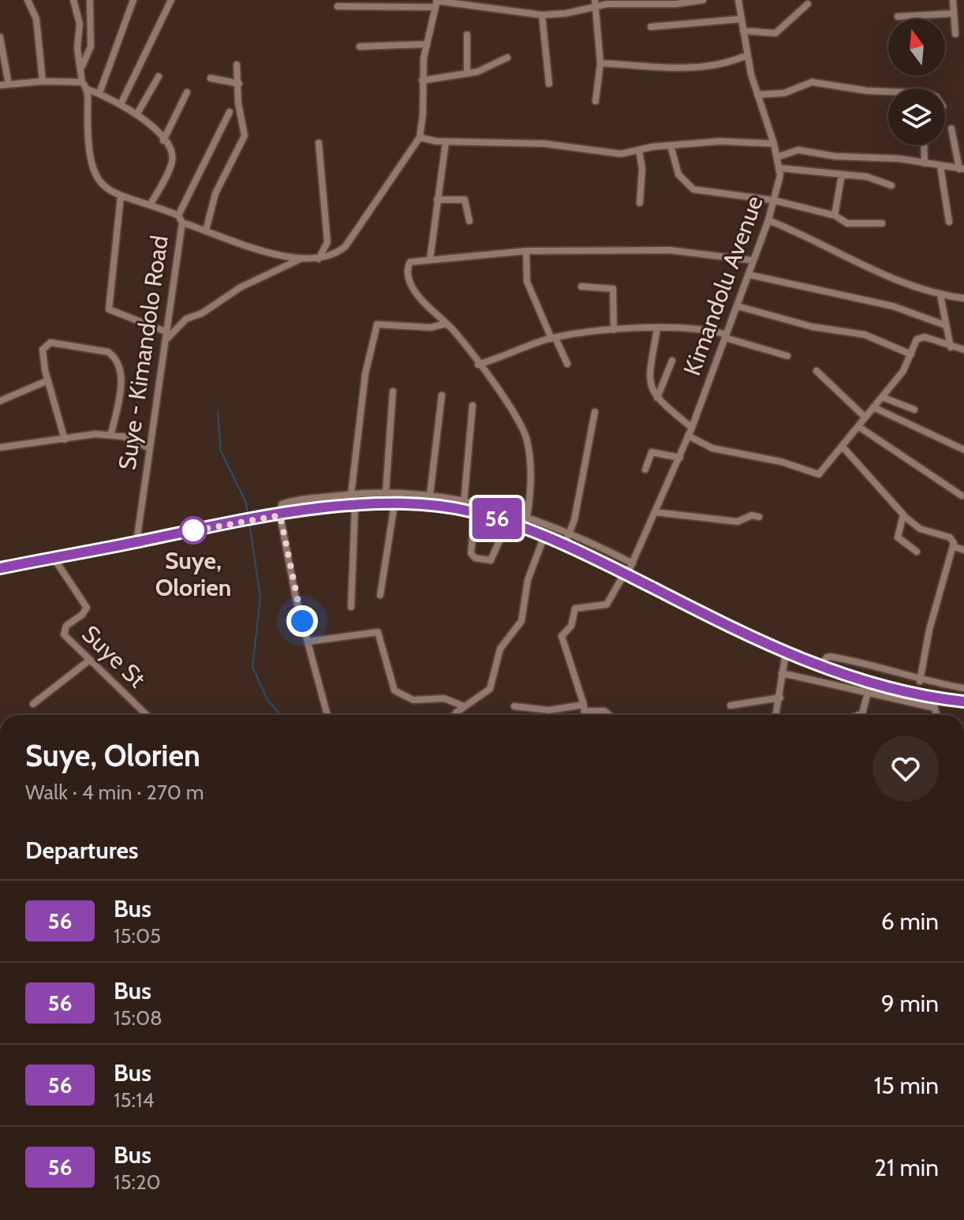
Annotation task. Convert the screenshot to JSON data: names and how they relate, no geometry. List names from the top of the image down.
{
  "streets": {
    "street": ["Kimandolu Avenue", "Suye - Kimandolo Road", "Suye St"]
  },
  "places": ["Suye, Olorien"],
  "lines": ["bus line 56"],
  "north": "top",
  "page": {
    "on_map": "56",
    "heading": [
      ["Suye, Olorien", "Walk · 4 min · 270 m"],
      "Departures"
    ],
    "list": [
      {
        "mark": "56",
        "name": "Bus",
        "note": "15:05",
        "value": "6 min"
      },
      {
        "mark": "56",
        "name": "Bus",
        "note": "15:08",
        "value": "9 min"
      },
      {
        "mark": "56",
        "name": "Bus",
        "note": "15:14",
        "value": "15 min"
      },
      {
        "mark": "56",
        "name": "Bus",
        "note": "15:20",
        "value": "21 min"
      }
    ]
  }
}
